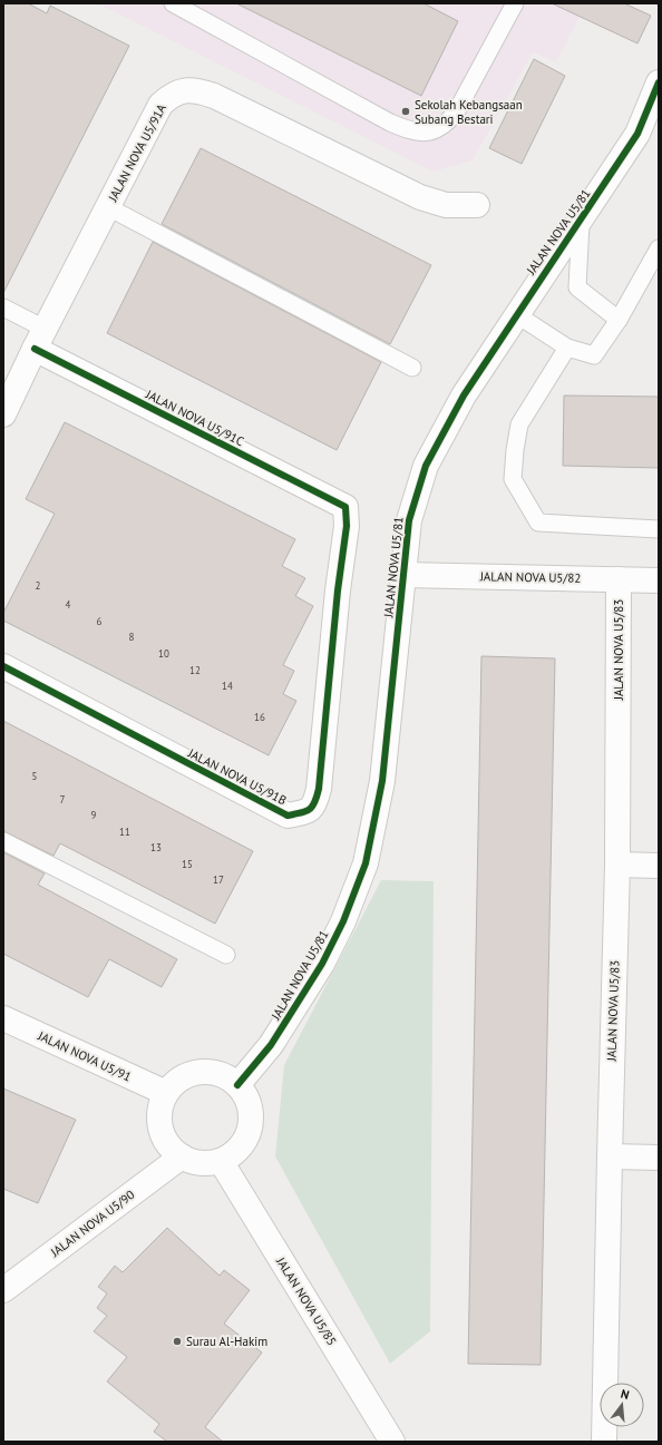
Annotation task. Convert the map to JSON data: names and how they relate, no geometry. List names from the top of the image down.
{
  "streets": {
    "street": [
      "JALAN NOVA U5/91A",
      "JALAN NOVA U5/81",
      "JALAN NOVA U5/91C",
      "JALAN NOVA U5/82",
      "JALAN NOVA U5/83",
      "JALAN NOVA U5/91B",
      "JALAN NOVA U5/91",
      "JALAN NOVA U5/90",
      "JALAN NOVA U5/85"
    ]
  },
  "crossings": [
    ["JALAN NOVA U5/91A", "JALAN NOVA U5/91C"],
    ["JALAN NOVA U5/81", "JALAN NOVA U5/82"],
    ["JALAN NOVA U5/81", "JALAN NOVA U5/91"],
    ["JALAN NOVA U5/81", "JALAN NOVA U5/90"],
    ["JALAN NOVA U5/81", "JALAN NOVA U5/85"],
    ["JALAN NOVA U5/91C", "JALAN NOVA U5/91B"],
    ["JALAN NOVA U5/82", "JALAN NOVA U5/83"],
    ["JALAN NOVA U5/91", "JALAN NOVA U5/90"],
    ["JALAN NOVA U5/91", "JALAN NOVA U5/85"],
    ["JALAN NOVA U5/90", "JALAN NOVA U5/85"]
  ],
  "places": ["Sekolah Kebangsaan Subang Bestari", "Surau Al-Hakim"],
  "house_numbers": [
    "2",
    "4",
    "6",
    "8",
    "10",
    "12",
    "14",
    "16",
    "5",
    "7",
    "9",
    "11",
    "13",
    "15",
    "17"
  ],
  "north": "top"
}
